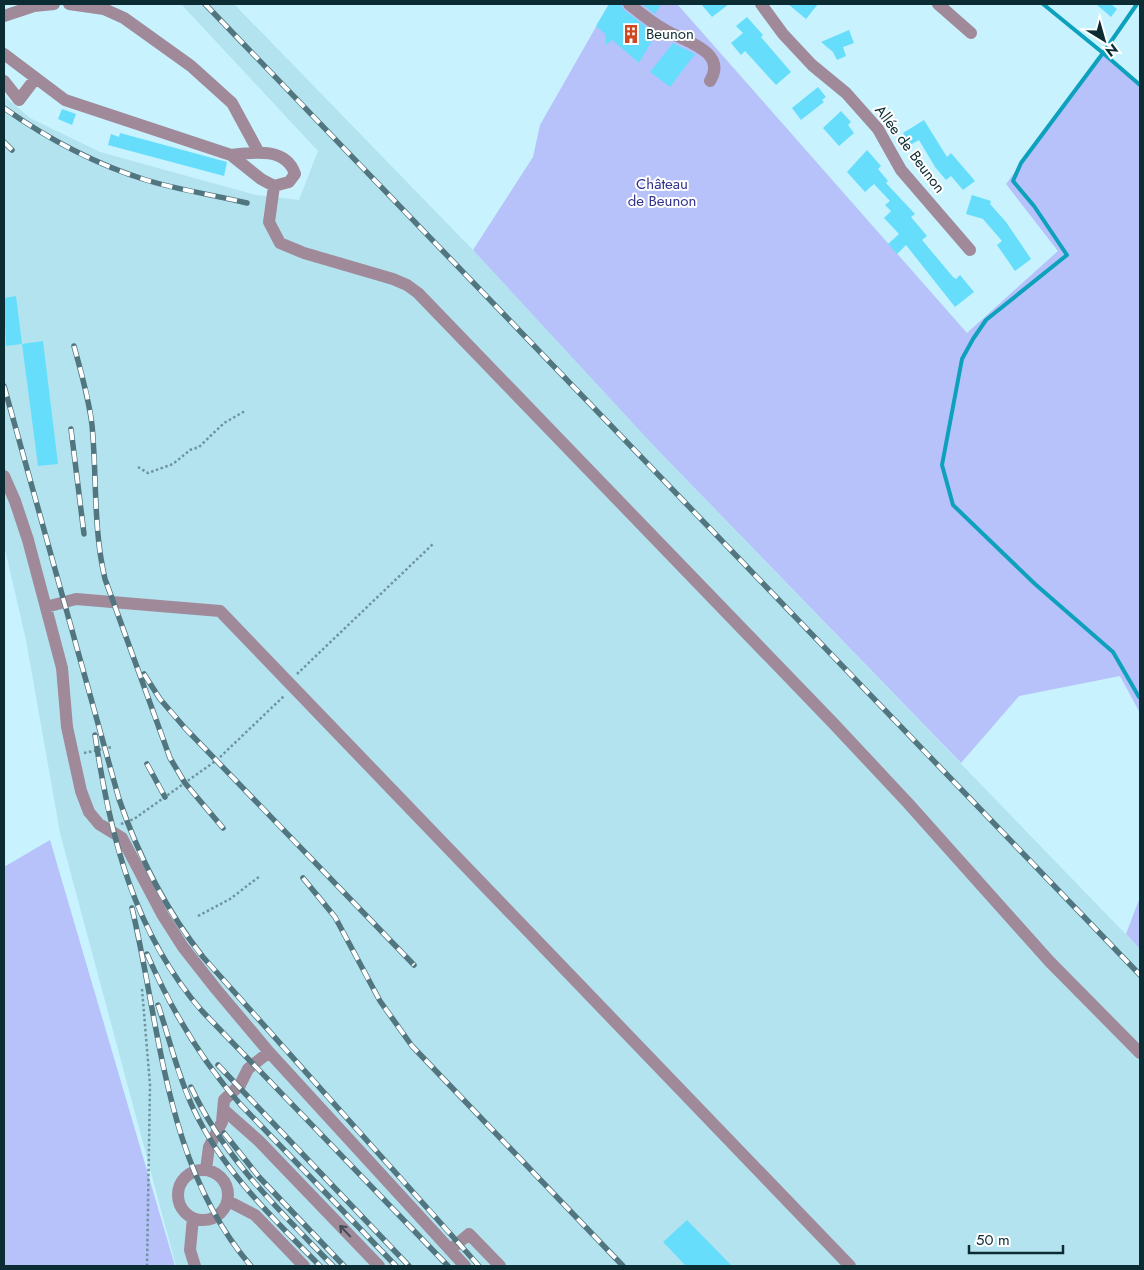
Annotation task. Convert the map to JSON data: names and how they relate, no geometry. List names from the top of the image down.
{
  "streets": {
    "street": ["Allée de Beunon"]
  },
  "parks": ["Château de Beunon"],
  "places": {
    "building": ["Beunon"]
  },
  "scale_bar": "50 m",
  "north": "bottom right"
}
